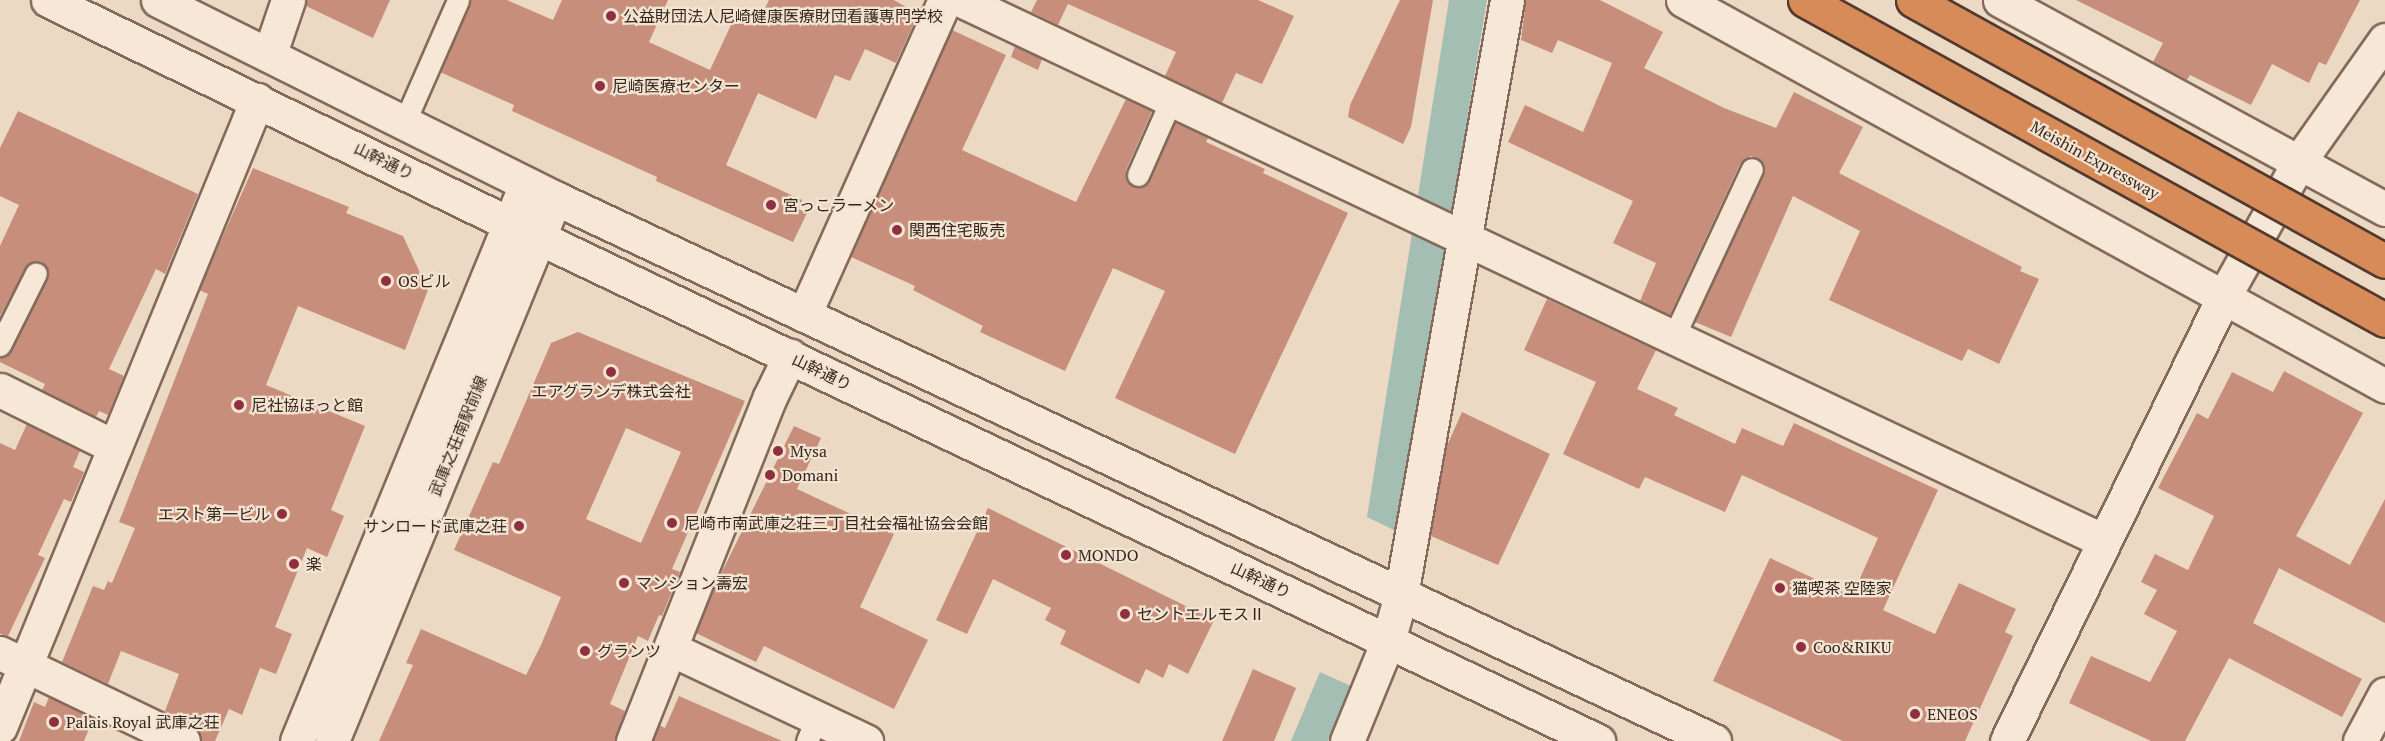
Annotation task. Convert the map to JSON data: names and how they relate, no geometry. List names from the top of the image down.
{
  "streets": {
    "highway": ["Meishin Expressway"],
    "street": ["山幹通り", "武庫之荘南駅前線"]
  },
  "crossings": [
    ["山幹通り", "武庫之荘南駅前線"]
  ],
  "places": [
    "公益財団法人尼崎健康医療財団看護専門学校",
    "尼崎医療センター",
    "宮っこラーメン",
    "関西住宅販売",
    "OSビル",
    "エアグランデ株式会社",
    "尼社協ほっと館",
    "Mysa",
    "Domani",
    "エスト第一ビル",
    "尼崎市南武庫之荘三丁目社会福祉協会会館",
    "サンロード武庫之荘",
    "MONDO",
    "楽",
    "マンション壽宏",
    "猫喫茶 空陸家",
    "セントエルモスⅡ",
    "Coo&RIKU",
    "グランツ",
    "ENEOS",
    "Palais Royal 武庫之荘"
  ]
}
